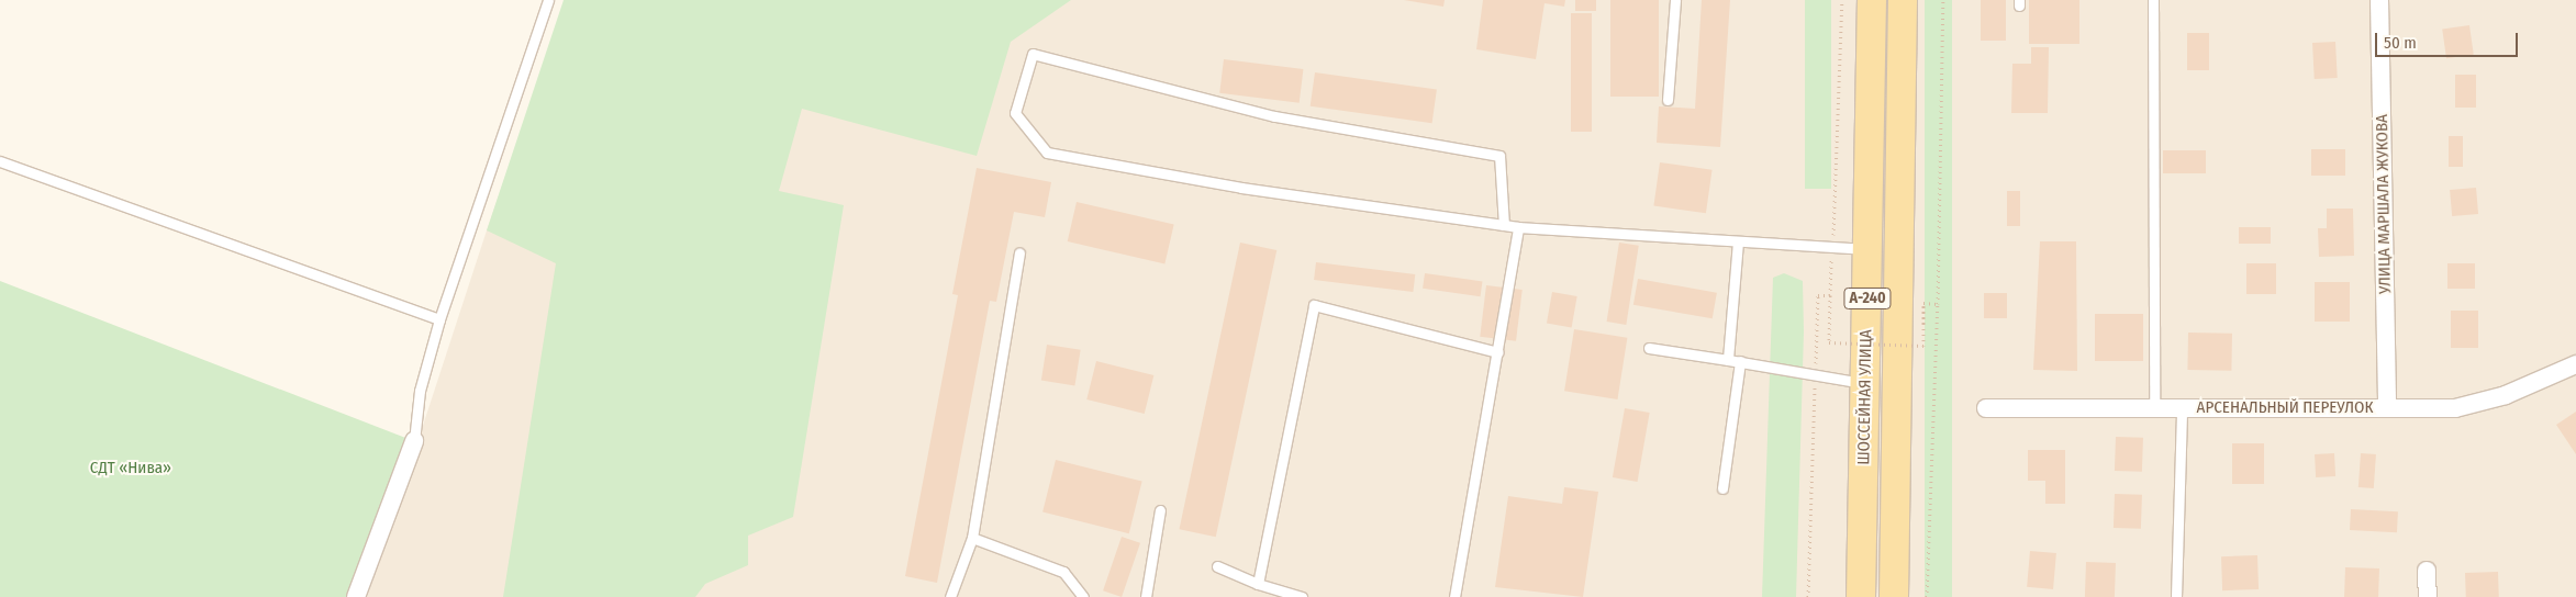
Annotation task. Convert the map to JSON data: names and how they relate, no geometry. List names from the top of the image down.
{
  "streets": {
    "main road": ["А-240", "ШОССЕЙНАЯ УЛИЦА"],
    "street": ["УЛИЦА МАРШАЛА ЖУКОВА", "АРСЕНАЛЬНЫЙ ПЕРЕУЛОК"]
  },
  "crossings": [
    ["УЛИЦА МАРШАЛА ЖУКОВА", "АРСЕНАЛЬНЫЙ ПЕРЕУЛОК"]
  ],
  "parks": ["СДТ «Нива»"],
  "scale_bar": "50 m"
}
